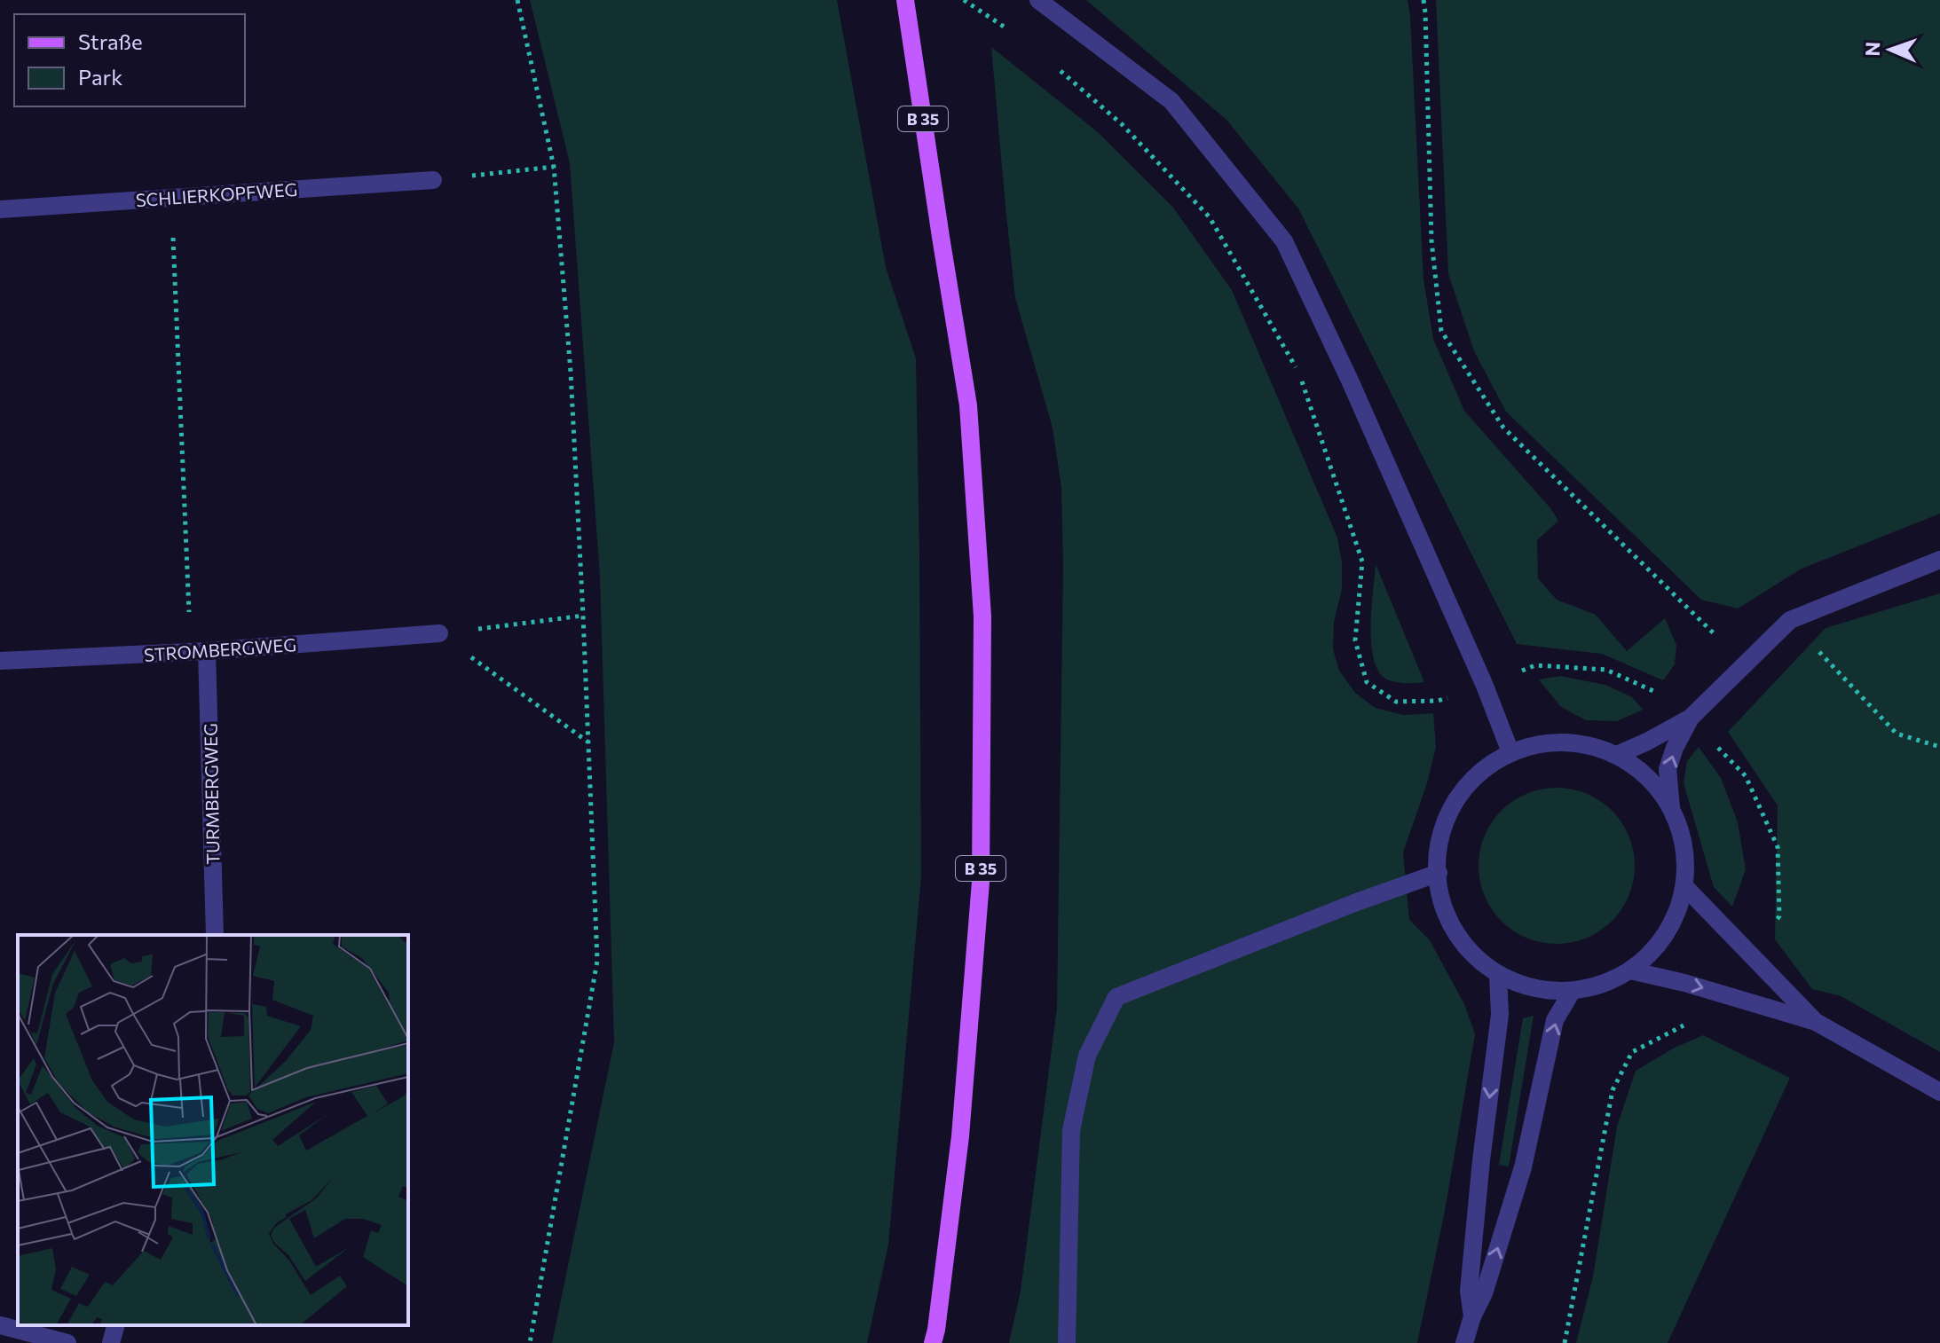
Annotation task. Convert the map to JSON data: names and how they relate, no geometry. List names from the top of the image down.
{
  "streets": {
    "main road": ["B 35"],
    "street": ["SCHLIERKOPFWEG", "STROMBERGWEG", "TURMBERGWEG"]
  },
  "crossings": [
    ["STROMBERGWEG", "TURMBERGWEG"]
  ],
  "legend": ["Straße", "Park"],
  "north": "left"
}
